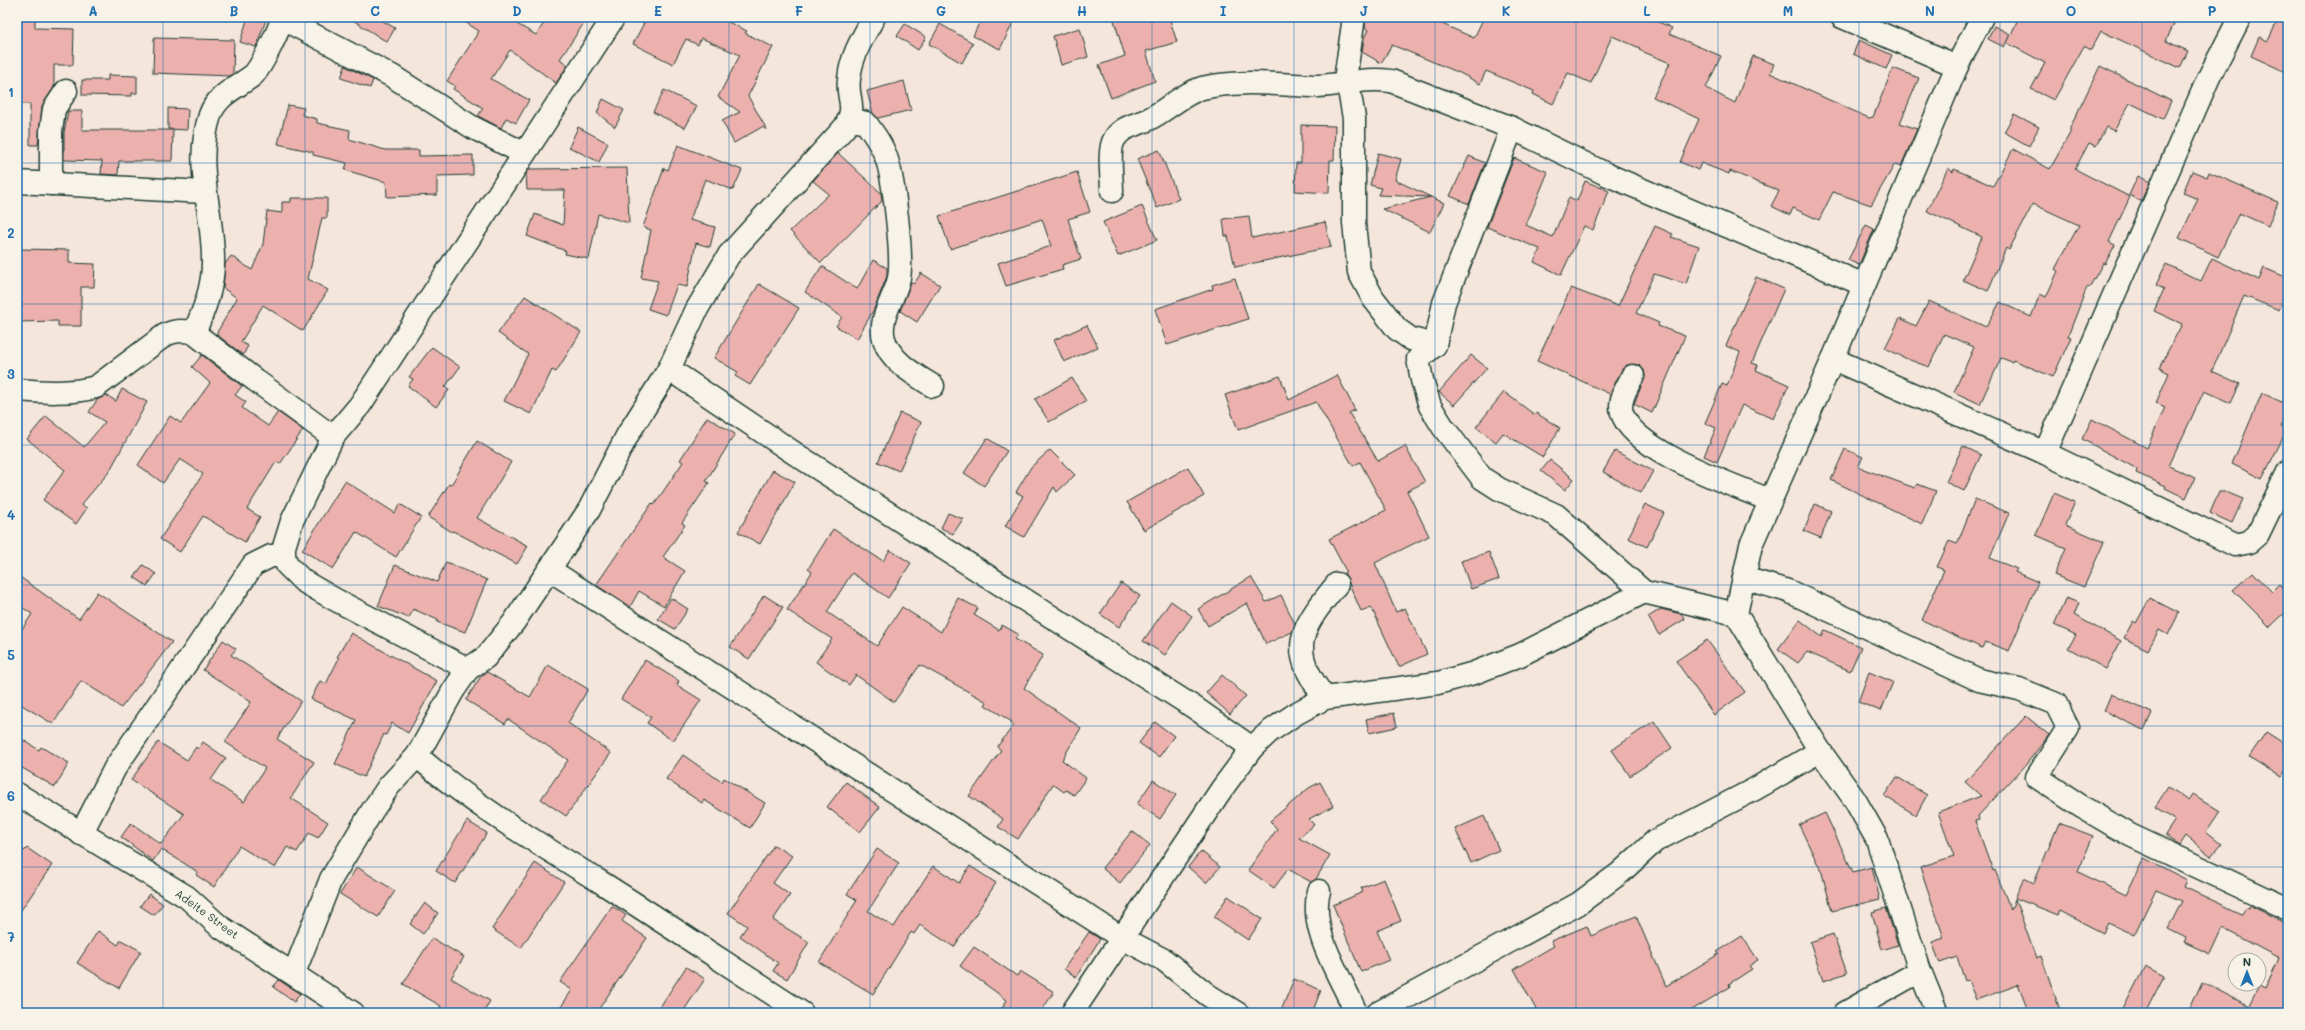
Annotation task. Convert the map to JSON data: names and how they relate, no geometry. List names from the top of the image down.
{
  "streets": {
    "street": ["Adeite Street"]
  },
  "north": "top",
  "grid": {
    "columns": [
      "A",
      "B",
      "C",
      "D",
      "E",
      "F",
      "G",
      "H",
      "I",
      "J",
      "K",
      "L",
      "M",
      "N",
      "O",
      "P"
    ],
    "rows": [
      "1",
      "2",
      "3",
      "4",
      "5",
      "6",
      "7"
    ]
  }
}
